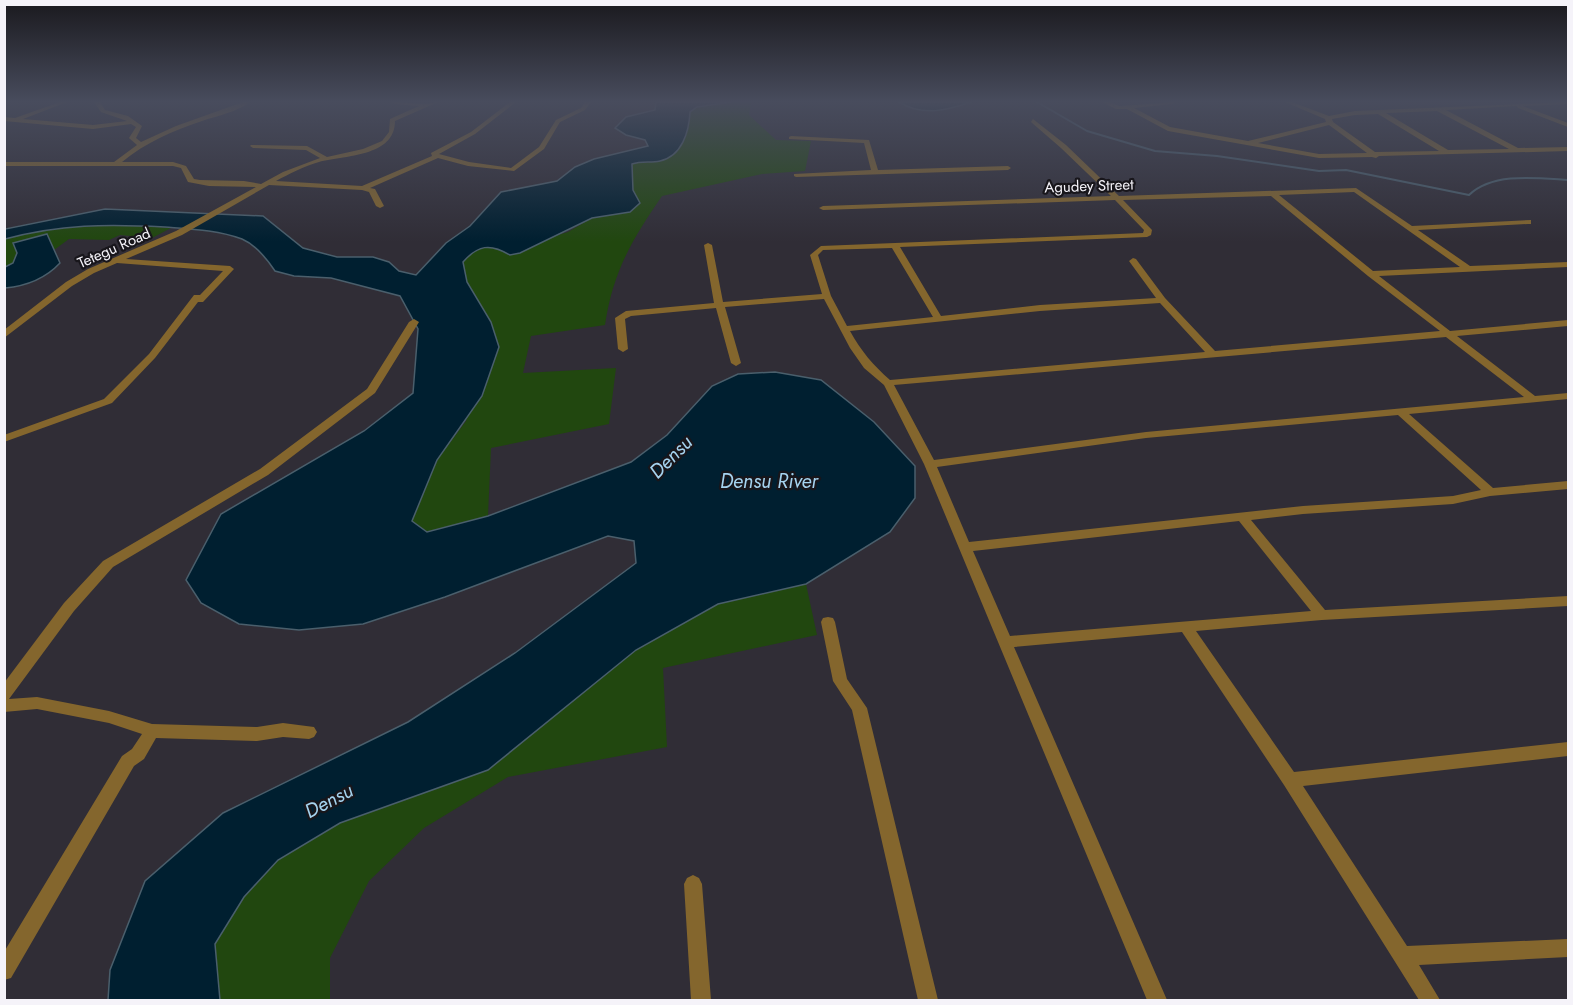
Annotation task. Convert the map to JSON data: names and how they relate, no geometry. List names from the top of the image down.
{
  "streets": {
    "street": ["Agudey Street", "Tetegu Road"]
  },
  "water": ["Densu", "Densu River"]
}
